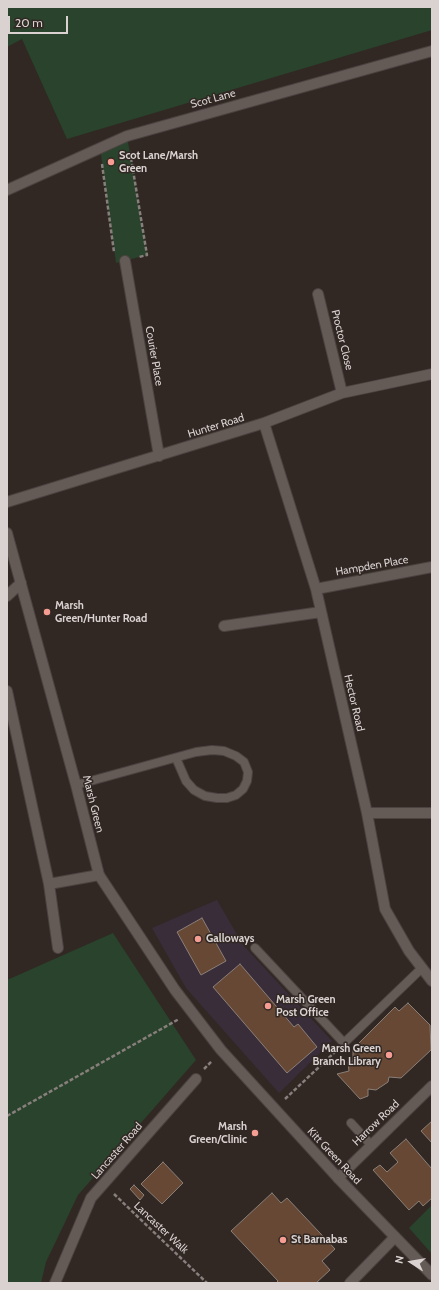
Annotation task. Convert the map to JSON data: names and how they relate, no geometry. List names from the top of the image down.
{
  "streets": {
    "street": [
      "Scot Lane",
      "Proctor Close",
      "Courier Place",
      "Hunter Road",
      "Hampden Place",
      "Hector Road",
      "Marsh Green",
      "Harrow Road",
      "Lancaster Road",
      "Kitt Green Road"
    ],
    "path": ["Lancaster Walk"]
  },
  "crossings": [
    ["Proctor Close", "Hunter Road"],
    ["Courier Place", "Hunter Road"],
    ["Hunter Road", "Hector Road"],
    ["Hampden Place", "Hector Road"],
    ["Marsh Green", "Kitt Green Road"],
    ["Harrow Road", "Kitt Green Road"],
    ["Lancaster Road", "Lancaster Walk"]
  ],
  "places": [
    "Scot Lane/Marsh Green",
    "Marsh Green/Hunter Road",
    "Galloways",
    "Marsh Green Post Office",
    "Marsh Green Branch Library",
    "Marsh Green/Clinic",
    "St Barnabas"
  ],
  "scale_bar": "20 m",
  "north": "left"
}
